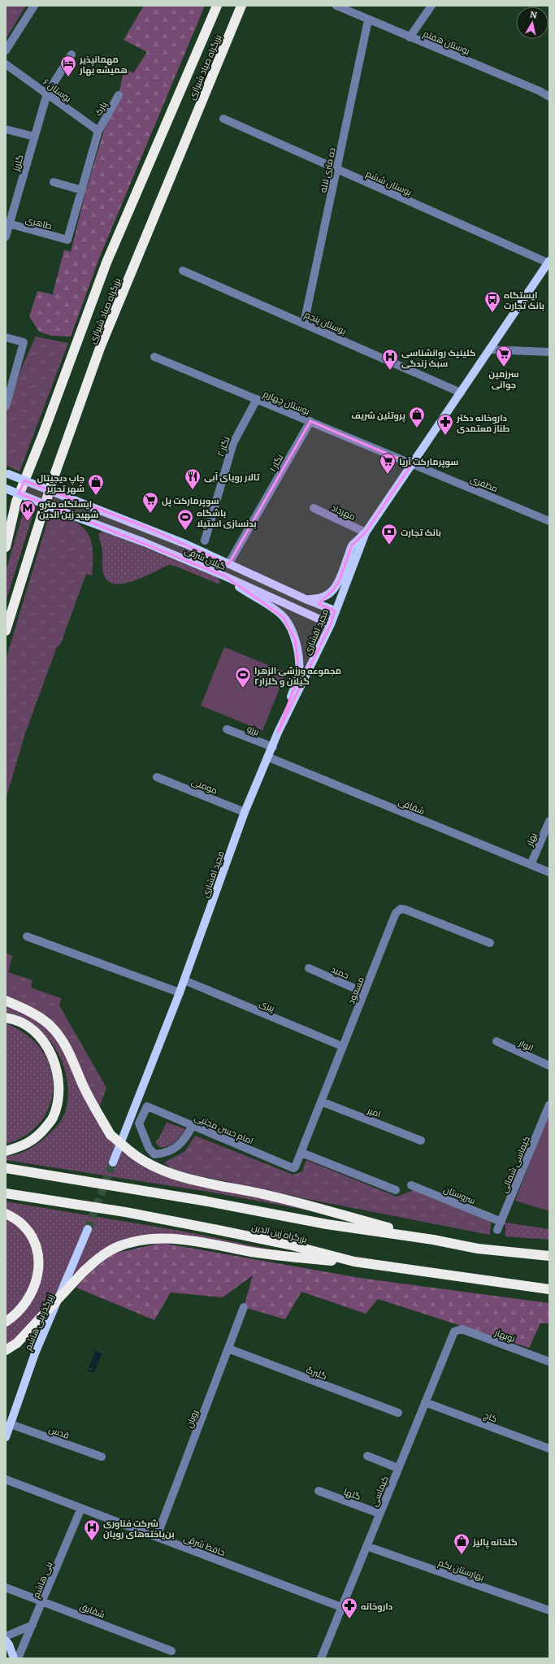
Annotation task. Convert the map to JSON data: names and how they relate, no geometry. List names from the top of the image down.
{
  "streets": {
    "highway": ["بزرگراه صیاد شیرازی", "بزرگراه زین الدین"],
    "main road": ["گیلان شرقی", "مجید افشاری", "زیرگذر بنی هاشم"],
    "street": [
      "بوستان هفتم",
      "بوستان ۶",
      "پارک",
      "گلریز",
      "ده متری لاله",
      "بوستان ششم",
      "طاهری",
      "بوستان پنجم",
      "بوستان چهارم",
      "نگار ۲",
      "نگار ۱",
      "مظفری",
      "مهرداد",
      "برزو",
      "مومنی",
      "شقاقی",
      "بهار",
      "حمید",
      "مسعود",
      "پیری",
      "انوار",
      "امیر",
      "امام حسن مجتبی",
      "کیماسی شمالی",
      "سروستان",
      "نوبهار",
      "گلبرگ",
      "کاج",
      "رویان",
      "قدس",
      "کیماسی",
      "گلها",
      "حافظ شرقی",
      "بهارستان یکم",
      "بنی هاشم",
      "شقایق"
    ]
  },
  "crossings": [
    ["بوستان هفتم", "ده متری لاله"],
    ["بوستان ۶", "پارک"],
    ["بوستان ۶", "گلریز"],
    ["پارک", "طاهری"],
    ["گلریز", "طاهری"],
    ["ده متری لاله", "بوستان ششم"],
    ["ده متری لاله", "بوستان پنجم"],
    ["بوستان ششم", "مجید افشاری"],
    ["بوستان پنجم", "مجید افشاری"],
    ["بوستان چهارم", "نگار ۲"],
    ["بوستان چهارم", "نگار ۱"],
    ["بوستان چهارم", "مظفری"],
    ["بوستان چهارم", "مجید افشاری"],
    ["نگار ۱", "گیلان شرقی"],
    ["مظفری", "مجید افشاری"],
    ["مهرداد", "گیلان شرقی"],
    ["مهرداد", "مجید افشاری"],
    ["گیلان شرقی", "مجید افشاری"],
    ["مجید افشاری", "برزو"],
    ["مجید افشاری", "مومنی"],
    ["مجید افشاری", "شقاقی"],
    ["مجید افشاری", "پیری"],
    ["شقاقی", "بهار"],
    ["حمید", "مسعود"],
    ["مسعود", "پیری"],
    ["مسعود", "امیر"],
    ["مسعود", "امام حسن مجتبی"],
    ["کیماسی شمالی", "سروستان"],
    ["زیرگذر بنی هاشم", "قدس"],
    ["نوبهار", "کیماسی"],
    ["گلبرگ", "رویان"],
    ["کاج", "کیماسی"],
    ["رویان", "حافظ شرقی"],
    ["کیماسی", "گلها"],
    ["کیماسی", "حافظ شرقی"],
    ["کیماسی", "بهارستان یکم"],
    ["حافظ شرقی", "بنی هاشم"],
    ["بنی هاشم", "شقایق"]
  ],
  "places": {
    "hotel": ["مهمانپذیر همیشه بهار"],
    "bus stop": ["ایستگاه بانک تجارت"],
    "supermarket": ["سرزمین جوانی", "سوپرمارکت آریا", "سوپرمارکت پل"],
    "hospital": ["کلینیک روانشناسی سبک زندگی", "شرکت فناوری بن‌یاخته‌های رویان"],
    "shop": ["پروتئین شریف", "چاپ دیجیتال شهر تحریر", "گلخانه پالیز"],
    "pharmacy": ["داروخانه دکتر طناز معتمدی", "داروخانه"],
    "restaurant": ["تالار رویای آبی"],
    "metro station": ["ایستگاه مترو شهید زین الدین"],
    "sports": ["باشگاه بدنسازی استیلا", "مجموعه ورزشی الزهرا گیلان و گلزار۲"],
    "bank": ["بانک تجارت"]
  },
  "north": "top"
}
